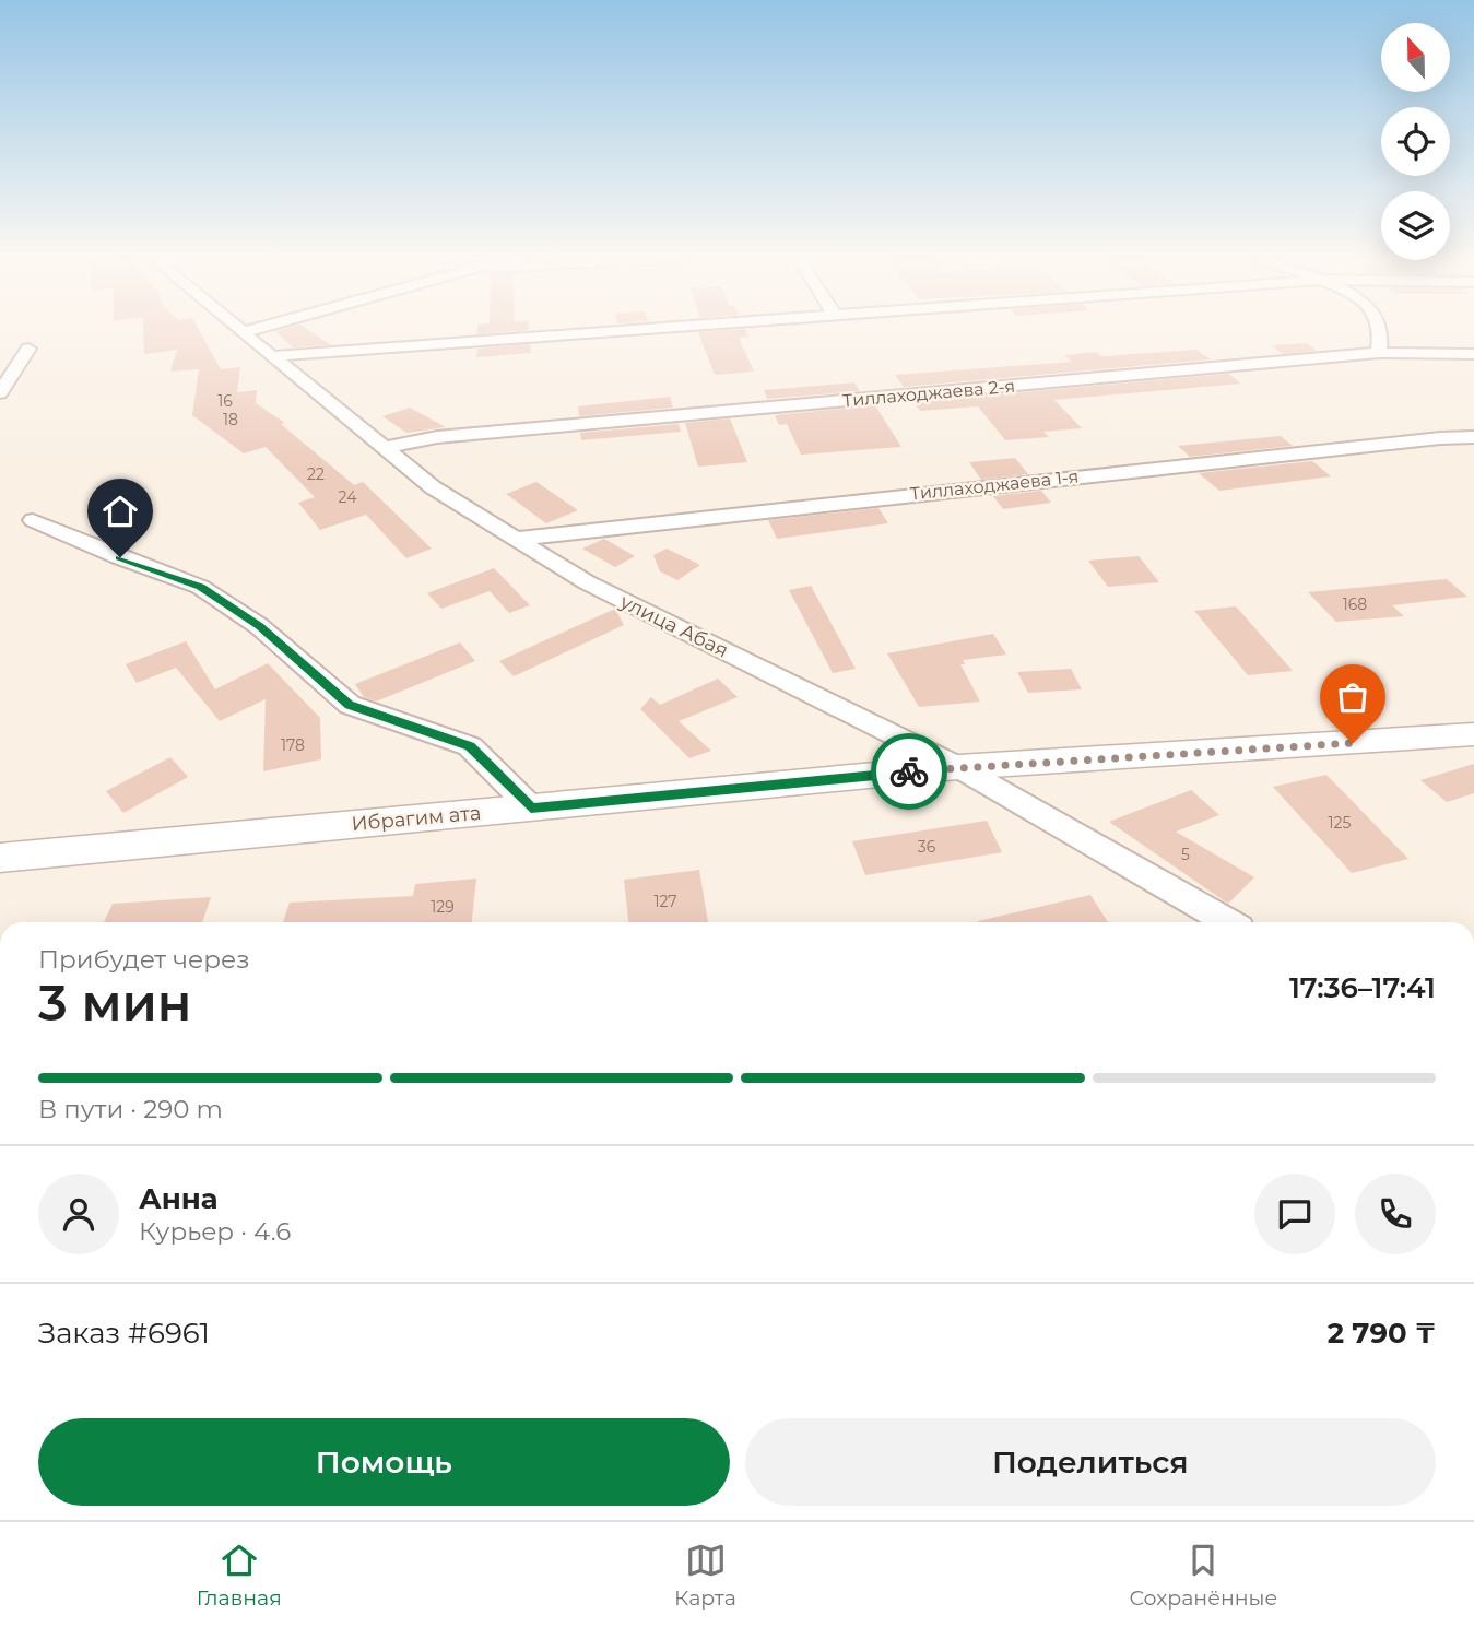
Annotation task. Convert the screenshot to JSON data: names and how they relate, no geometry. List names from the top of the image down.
{
  "streets": {
    "street": [
      "Тиллаходжаева 2-я",
      "Тиллаходжаева 1-я",
      "улица Абая",
      "Ибрагим ата"
    ]
  },
  "crossings": [
    ["Тиллаходжаева 2-я", "улица Абая"],
    ["Тиллаходжаева 1-я", "улица Абая"],
    ["улица Абая", "Ибрагим ата"]
  ],
  "house_numbers": [
    "16",
    "18",
    "22",
    "24",
    "168",
    "178",
    "125",
    "36",
    "5",
    "127",
    "129"
  ],
  "north": "top",
  "page": {
    "heading": ["3 мин", "Прибудет через", "17:36–17:41"],
    "panel": [
      "Анна",
      "Курьер · 4.6",
      "Заказ #6961",
      "2 790 ₸"
    ],
    "bar": "В пути · 290 m",
    "buttons": ["Помощь", "Поделиться"],
    "tabs": ["Главная", "Карта", "Сохранённые"]
  }
}
